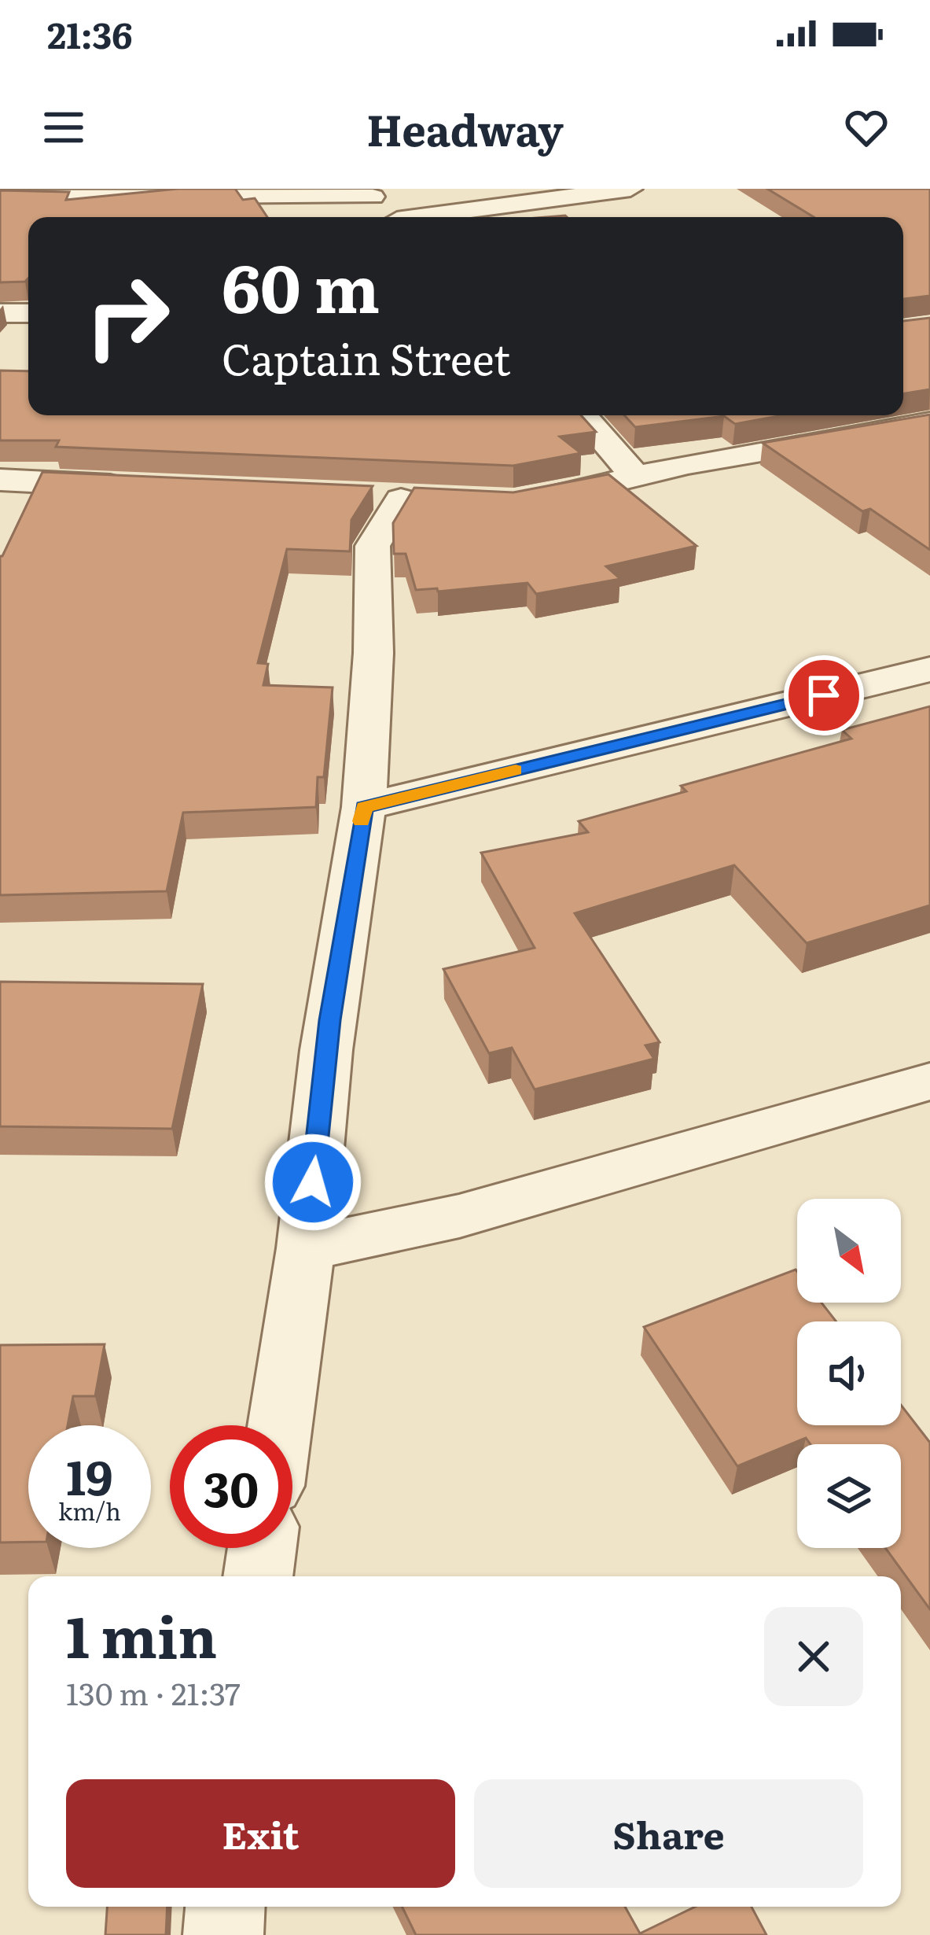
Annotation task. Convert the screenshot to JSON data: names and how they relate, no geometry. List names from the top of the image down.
{
  "north": "bottom right",
  "page": {
    "status": "21:36",
    "header": "Headway",
    "turn": ["60 m", "Captain Street"],
    "speed": "19 km/h",
    "limit": "30",
    "heading": ["1 min", "130 m · 21:37"],
    "buttons": ["Exit", "Share"]
  }
}
